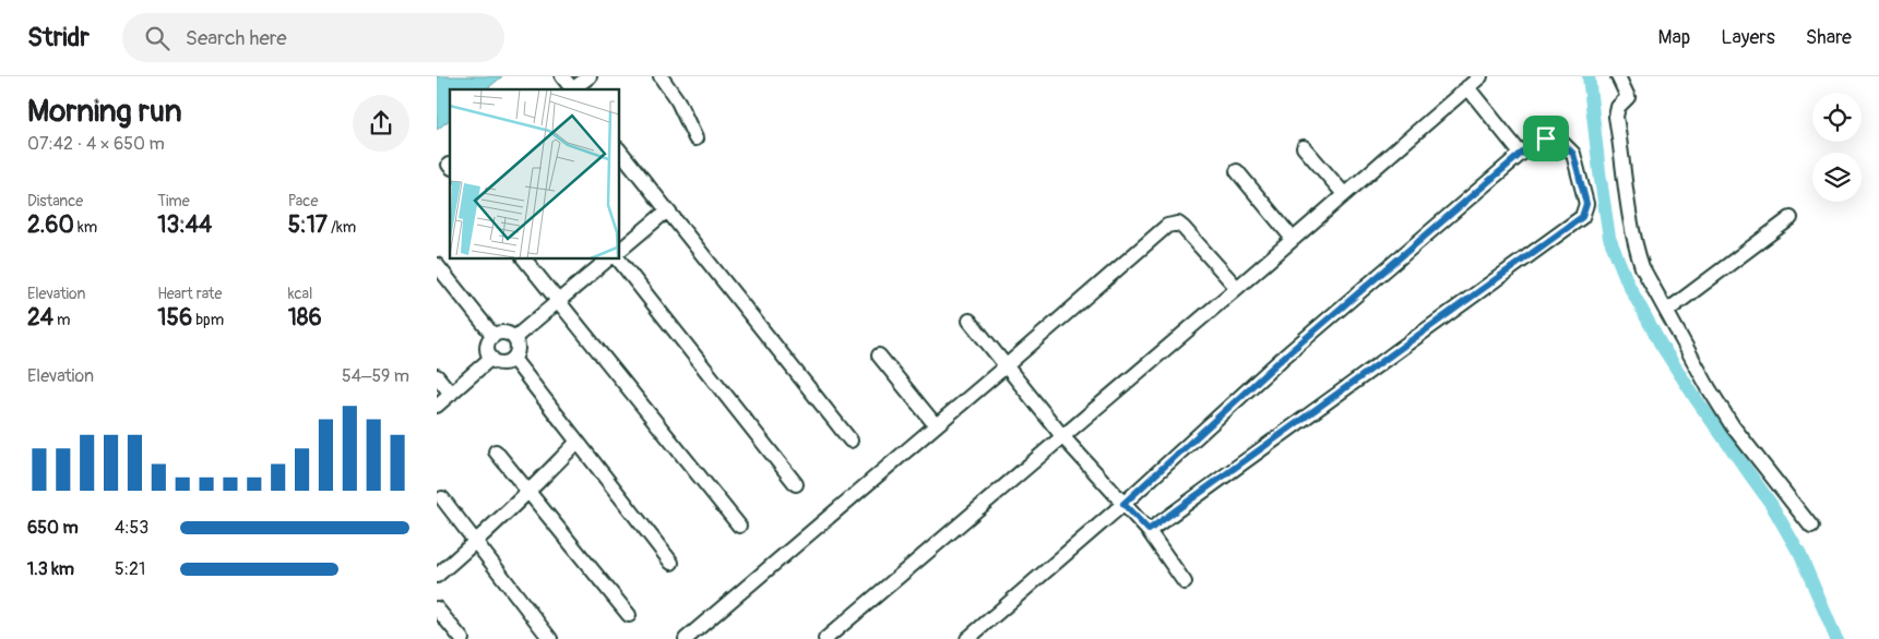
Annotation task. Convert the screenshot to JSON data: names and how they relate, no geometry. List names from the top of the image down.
{
  "page": {
    "header": "Stridr",
    "search": "Search here",
    "nav": ["Map", "Layers", "Share"],
    "heading": ["Morning run", "07:42 · 4 × 650 m"],
    "stats": [
      ["Distance", "2.60 km"],
      ["Time", "13:44"],
      ["Pace", "5:17 /km"],
      ["Elevation", "24 m"],
      ["Heart rate", "156 bpm"],
      ["kcal", "186"]
    ],
    "chart": ["Elevation", "54–59 m"],
    "list": [
      {
        "name": "650 m",
        "note": "4:53"
      },
      {
        "name": "1.3 km",
        "note": "5:21"
      }
    ]
  }
}
